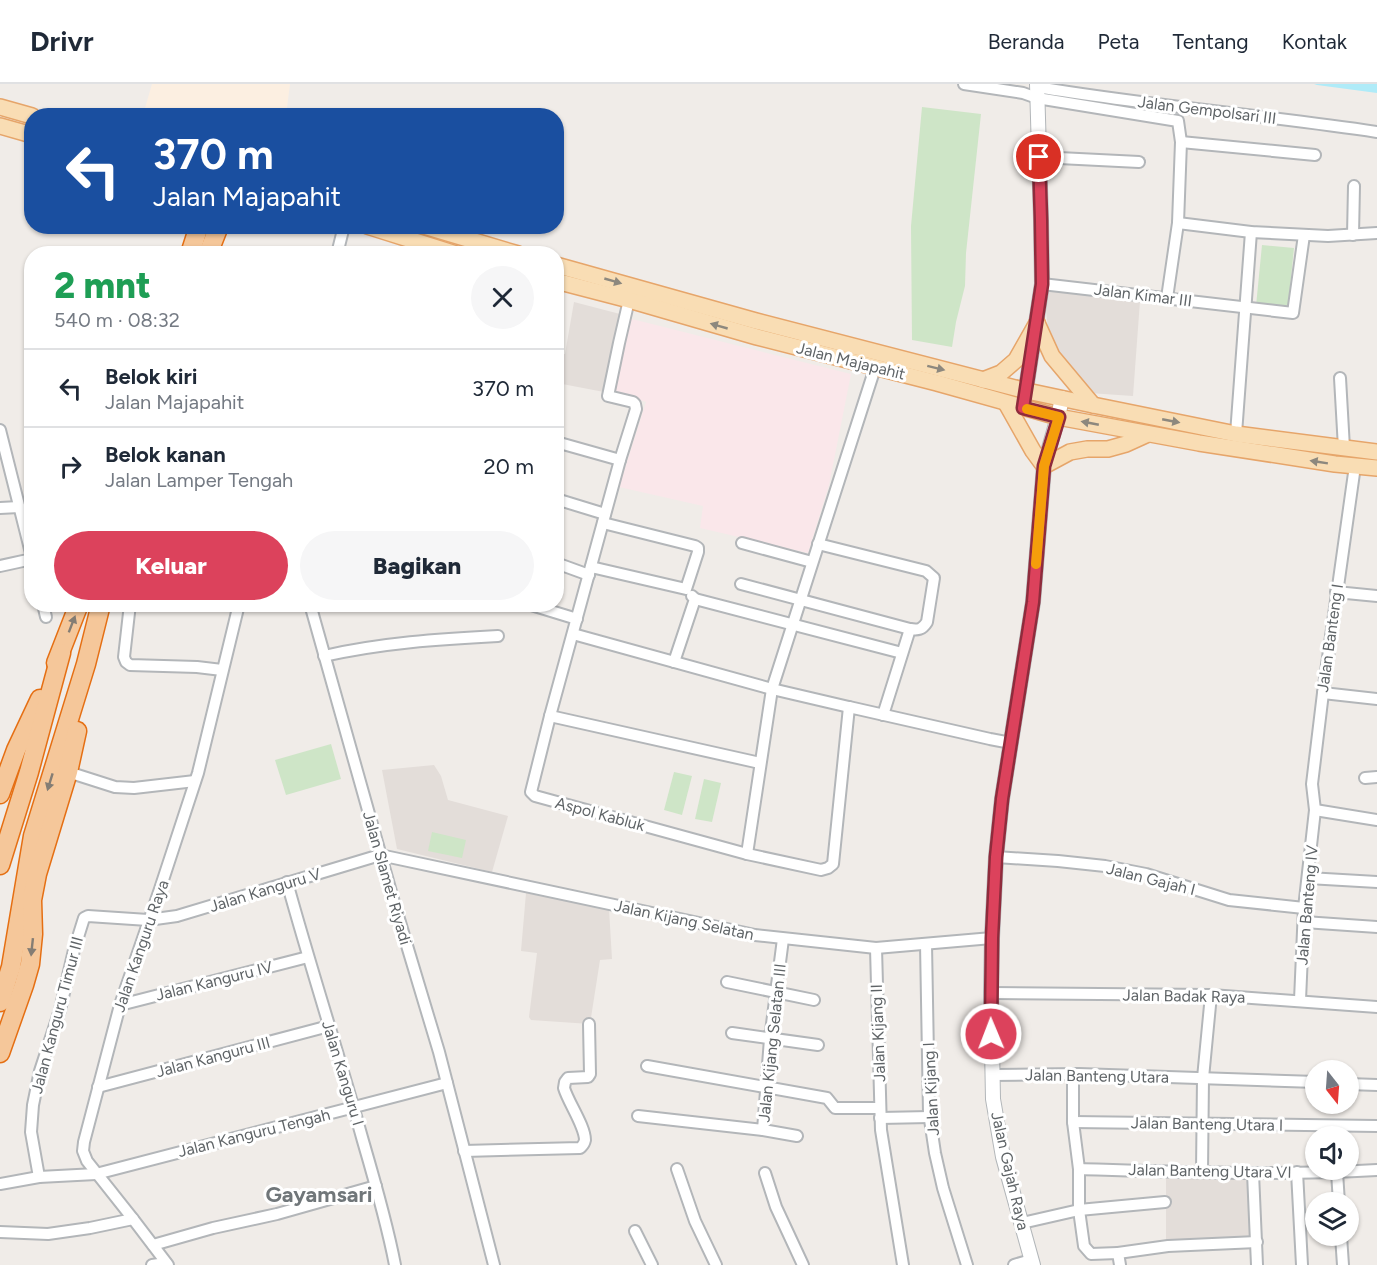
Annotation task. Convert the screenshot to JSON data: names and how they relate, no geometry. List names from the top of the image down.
{
  "streets": {
    "main road": ["Jalan Majapahit", "Jalan Gajah Raya"],
    "street": [
      "Jalan Gempolsari III",
      "Jalan Kimar III",
      "Jalan Banteng I",
      "Aspol Kabluk",
      "Jalan Slamet Riyadi",
      "Jalan Gajah I",
      "Jalan Kanguru V",
      "Jalan Banteng IV",
      "Jalan Kijang Selatan",
      "Jalan Kanguru Raya",
      "Jalan Kanguru IV",
      "Jalan Badak Raya",
      "Jalan Kanguru Timur III",
      "Jalan Kijang II",
      "Jalan Kijang Selatan III",
      "Jalan Kanguru III",
      "Jalan Kanguru I",
      "Jalan Banteng Utara",
      "Jalan Kijang I",
      "Jalan Banteng Utara I",
      "Jalan Kanguru Tengah",
      "Jalan Banteng Utara VI"
    ]
  },
  "crossings": [
    ["Jalan Majapahit", "Jalan Banteng I"],
    ["Jalan Majapahit", "Aspol Kabluk"],
    ["Jalan Majapahit", "Jalan Gajah Raya"],
    ["Jalan Banteng I", "Jalan Banteng IV"],
    ["Jalan Slamet Riyadi", "Jalan Kanguru V"],
    ["Jalan Slamet Riyadi", "Jalan Kijang Selatan"],
    ["Jalan Slamet Riyadi", "Jalan Kanguru Tengah"],
    ["Jalan Gajah I", "Jalan Banteng IV"],
    ["Jalan Gajah I", "Jalan Gajah Raya"],
    ["Jalan Kanguru V", "Jalan Kijang Selatan"],
    ["Jalan Kanguru V", "Jalan Kanguru Raya"],
    ["Jalan Kanguru V", "Jalan Kanguru Timur III"],
    ["Jalan Kanguru V", "Jalan Kanguru I"],
    ["Jalan Banteng IV", "Jalan Badak Raya"],
    ["Jalan Kijang Selatan", "Jalan Kijang II"],
    ["Jalan Kijang Selatan", "Jalan Kijang Selatan III"],
    ["Jalan Kijang Selatan", "Jalan Kijang I"],
    ["Jalan Kijang Selatan", "Jalan Gajah Raya"],
    ["Jalan Kanguru Raya", "Jalan Kanguru IV"],
    ["Jalan Kanguru Raya", "Jalan Kanguru Timur III"],
    ["Jalan Kanguru Raya", "Jalan Kanguru III"],
    ["Jalan Kanguru Raya", "Jalan Kanguru Tengah"],
    ["Jalan Kanguru IV", "Jalan Kanguru I"],
    ["Jalan Badak Raya", "Jalan Gajah Raya"],
    ["Jalan Kanguru Timur III", "Jalan Kanguru Tengah"],
    ["Jalan Kanguru III", "Jalan Kanguru I"],
    ["Jalan Kanguru I", "Jalan Kanguru Tengah"],
    ["Jalan Banteng Utara", "Jalan Gajah Raya"]
  ],
  "districts": ["Gayamsari"],
  "north": "bottom",
  "page": {
    "header": "Drivr",
    "nav": [
      "Beranda",
      "Peta",
      "Tentang",
      "Kontak"
    ],
    "turn": ["370 m", "Jalan Majapahit"],
    "heading": ["2 mnt", "540 m · 08:32"],
    "list": [
      {
        "name": "Belok kiri",
        "note": "Jalan Majapahit",
        "value": "370 m"
      },
      {
        "name": "Belok kanan",
        "note": "Jalan Lamper Tengah",
        "value": "20 m"
      }
    ],
    "buttons": ["Keluar", "Bagikan"]
  }
}
